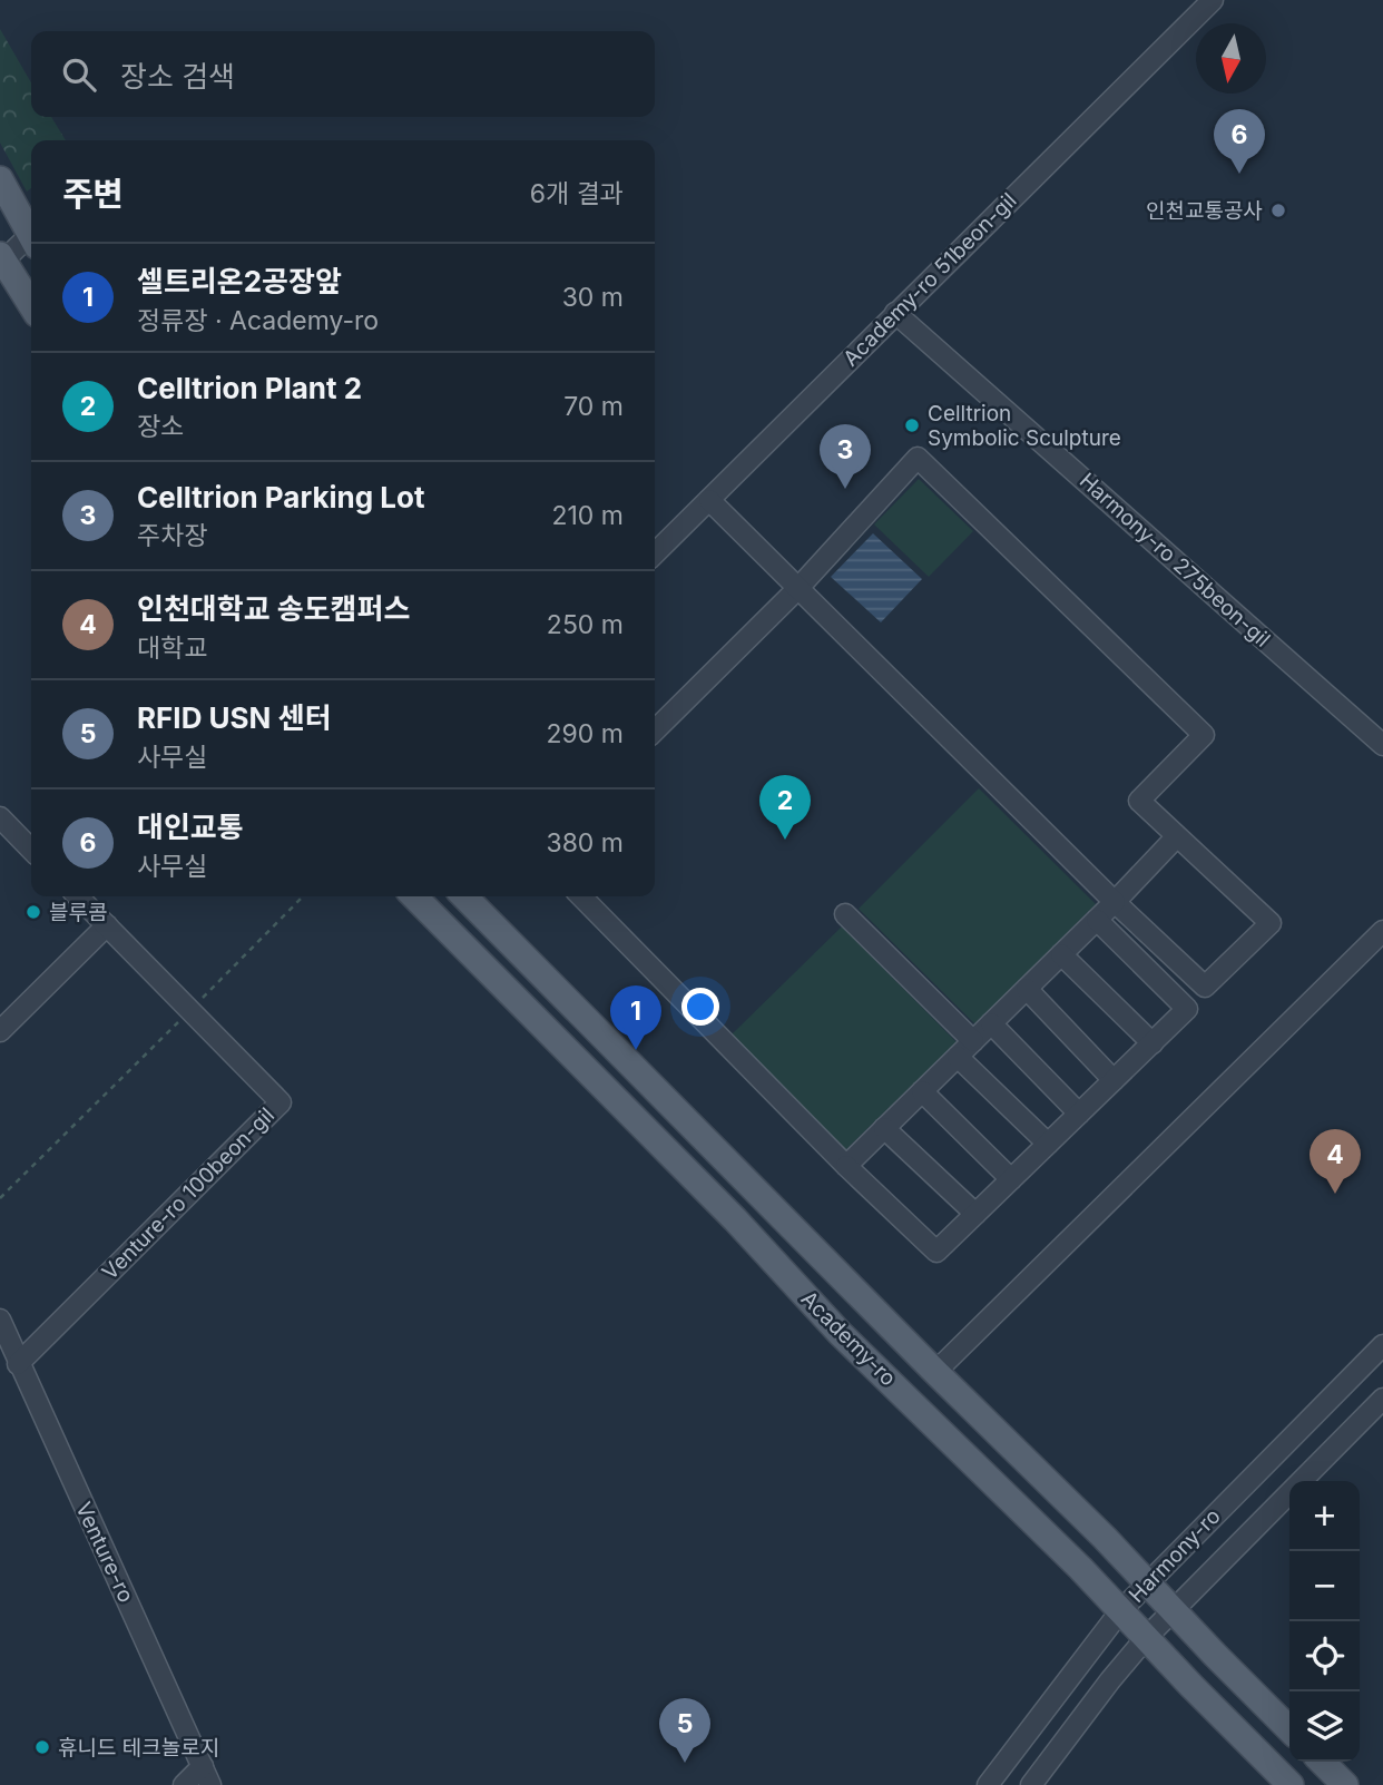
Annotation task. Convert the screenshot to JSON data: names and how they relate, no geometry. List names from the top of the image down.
{
  "streets": {
    "main road": ["Academy-ro"],
    "street": [
      "Academy-ro 51beon-gil",
      "Harmony-ro 275beon-gil",
      "Venture-ro 100beon-gil",
      "Venture-ro",
      "Harmony-ro"
    ]
  },
  "crossings": [
    ["Academy-ro 51beon-gil", "Harmony-ro 275beon-gil"],
    ["Venture-ro 100beon-gil", "Venture-ro"],
    ["Academy-ro", "Harmony-ro"]
  ],
  "places": [
    "인천교통공사",
    "Celltrion Symbolic Sculpture",
    "블루콤",
    "휴니드 테크놀로지"
  ],
  "north": "bottom",
  "page": {
    "search": "장소 검색",
    "pins": [
      "6",
      "3",
      "2",
      "1",
      "4",
      "5"
    ],
    "heading": ["주변", "6개 결과"],
    "list": [
      {
        "mark": "1",
        "name": "셀트리온2공장앞",
        "note": "정류장 · Academy-ro",
        "value": "30 m"
      },
      {
        "mark": "2",
        "name": "Celltrion Plant 2",
        "note": "장소",
        "value": "70 m"
      },
      {
        "mark": "3",
        "name": "Celltrion Parking Lot",
        "note": "주차장",
        "value": "210 m"
      },
      {
        "mark": "4",
        "name": "인천대학교 송도캠퍼스",
        "note": "대학교",
        "value": "250 m"
      },
      {
        "mark": "5",
        "name": "RFID USN 센터",
        "note": "사무실",
        "value": "290 m"
      },
      {
        "mark": "6",
        "name": "대인교통",
        "note": "사무실",
        "value": "380 m"
      }
    ],
    "map_buttons": ["+", "−"]
  }
}
